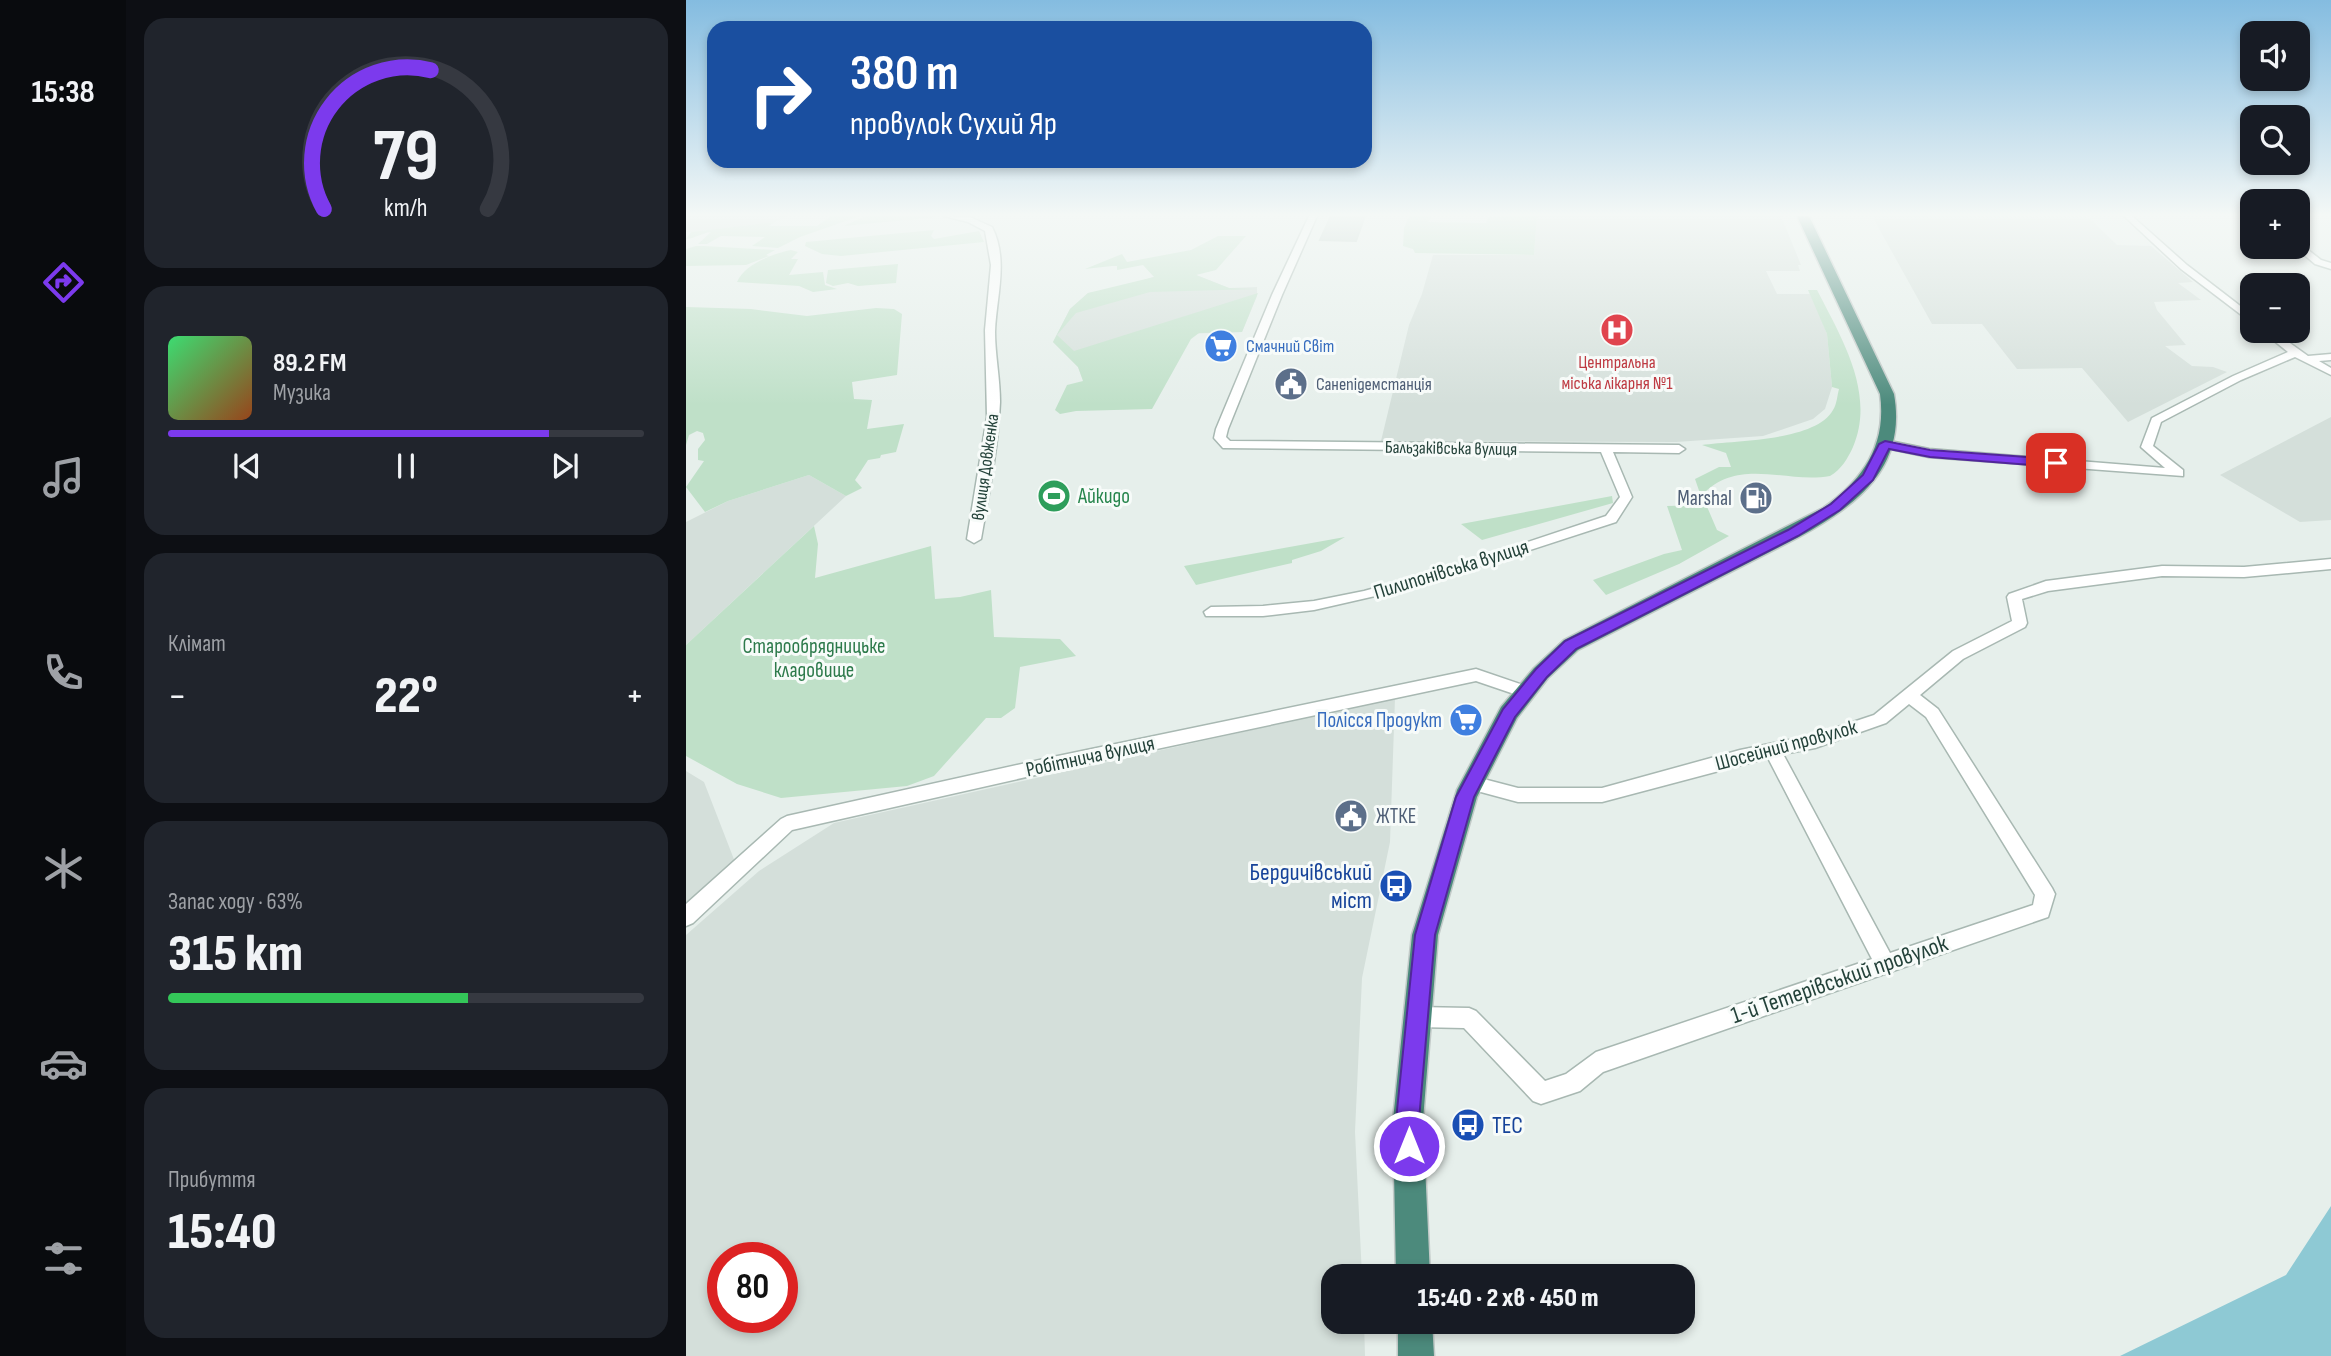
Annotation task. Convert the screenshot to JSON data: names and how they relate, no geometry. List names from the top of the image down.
{
  "streets": {
    "street": [
      "Бальзаківська вулиця",
      "вулиця Довженка",
      "Пилипонівська вулиця",
      "Шосейний провулок",
      "Робітнича вулиця",
      "1-й Тетерівський провулок"
    ]
  },
  "crossings": [
    ["Бальзаківська вулиця", "Пилипонівська вулиця"],
    ["Шосейний провулок", "1-й Тетерівський провулок"]
  ],
  "parks": ["Старообрядницьке кладовище"],
  "places": {
    "hospital": ["Центральна міська лікарня №1"],
    "supermarket": ["Смачний Світ", "Полісся Продукт"],
    "public building": ["Санепідемстанція", "ЖТКЕ"],
    "sports": ["Айкидо"],
    "fuel station": ["Marshal"],
    "bus stop": ["Бердичівський міст", "ТЕС"]
  },
  "page": {
    "tabs": "15:38",
    "map_buttons": ["+", "−"],
    "turn": ["380 m", "провулок Сухий Яр"],
    "song": ["89.2 FM", "Музика"],
    "tile": [
      "Клімат",
      ["Запас ходу · 63%", "315 km"],
      ["Прибуття", "15:40"]
    ],
    "heat": ["−", "22°", "+"],
    "limit": "80",
    "trip": "15:40 · 2 хв · 450 m",
    "gauge": ["79", "km/h"]
  }
}
